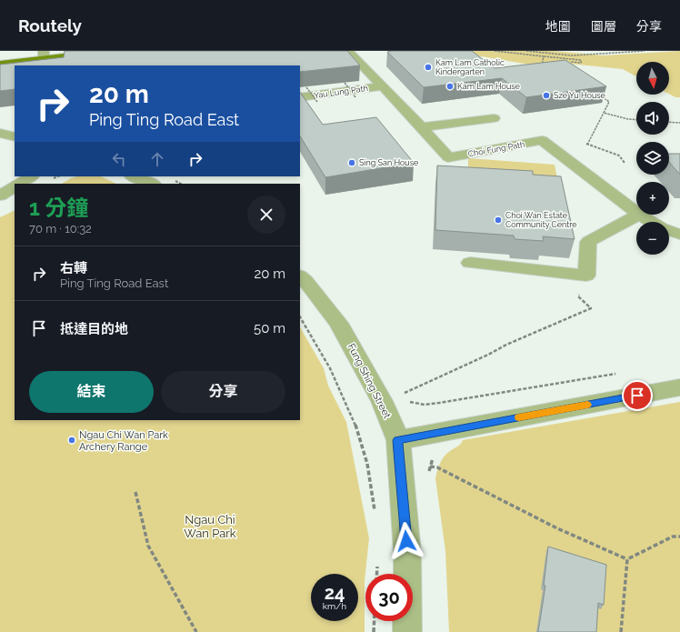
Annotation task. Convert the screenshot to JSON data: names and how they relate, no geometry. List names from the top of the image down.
{
  "streets": {
    "street": ["Yau Lung Path", "Choi Fung Path", "Fung Shing Street"]
  },
  "crossings": [
    ["Yau Lung Path", "Choi Fung Path"]
  ],
  "parks": ["Ngau Chi Wan Park"],
  "places": [
    "Kam Lam Catholic Kindergarten",
    "Kam Lam House",
    "Sze Yu House",
    "Sing San House",
    "Choi Wan Estate Community Centre",
    "Ngau Chi Wan Park Archery Range"
  ],
  "north": "bottom",
  "page": {
    "header": "Routely",
    "nav": ["地圖", "圖層", "分享"],
    "map_buttons": ["+", "−"],
    "turn": ["20 m", "Ping Ting Road East"],
    "heading": ["1 分鐘", "70 m · 10:32"],
    "list": [
      {
        "name": "右轉",
        "note": "Ping Ting Road East",
        "value": "20 m"
      },
      {
        "name": "抵達目的地",
        "value": "50 m"
      }
    ],
    "buttons": ["結束", "分享"],
    "speed": "24 km/h",
    "limit": "30"
  }
}
